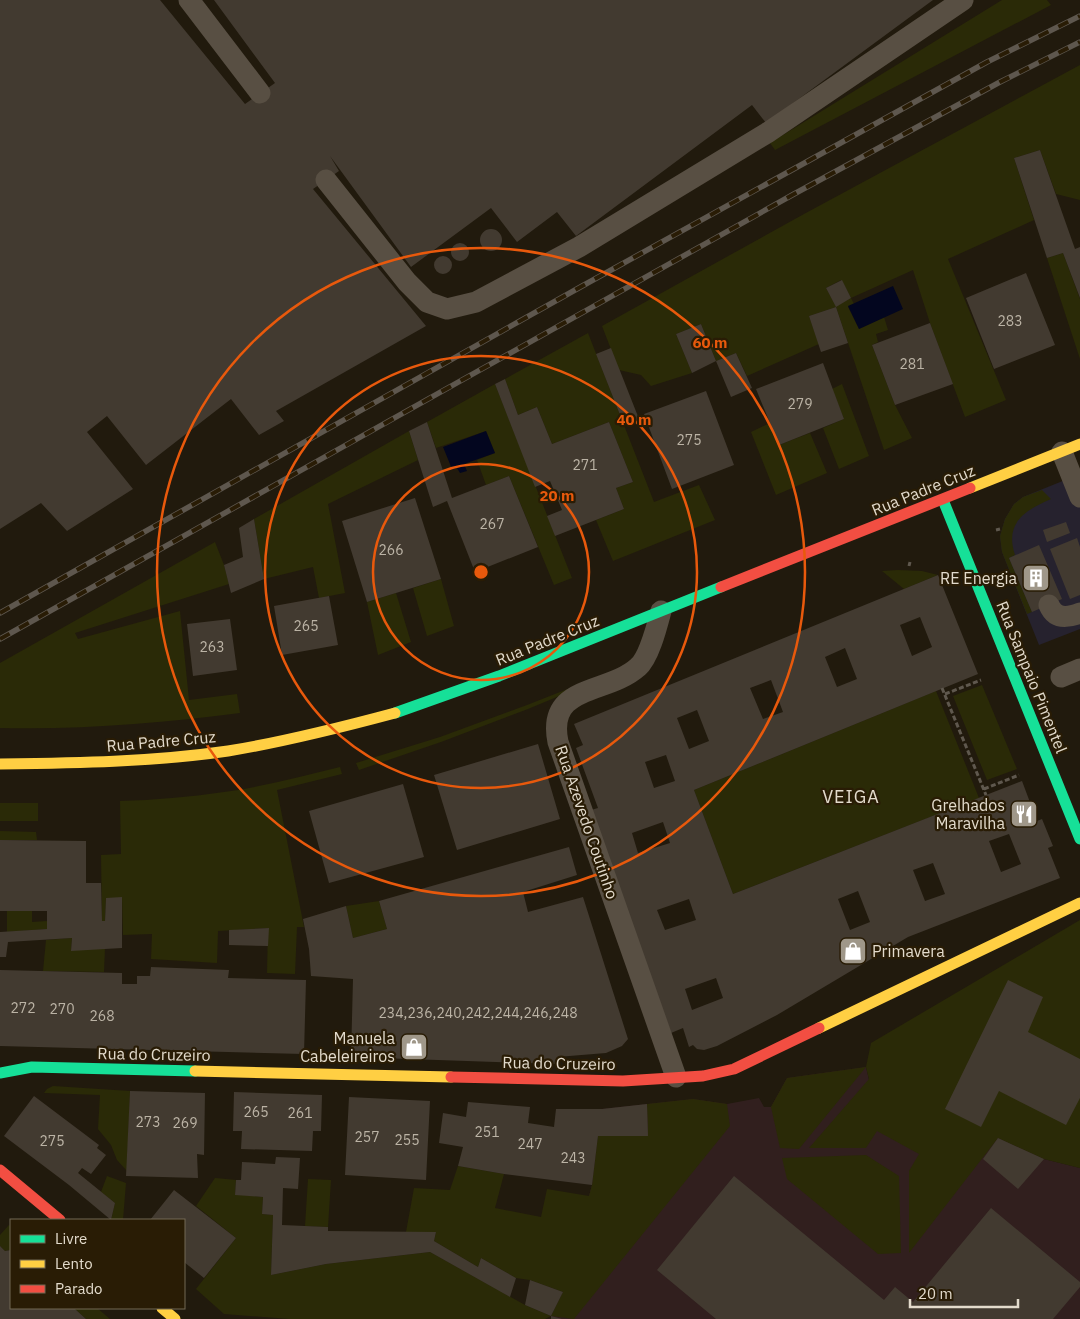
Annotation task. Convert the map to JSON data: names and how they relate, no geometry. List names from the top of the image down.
{
  "streets": {
    "street": ["Rua Padre Cruz", "Rua Sampaio Pimentel", "Rua do Cruzeiro"],
    "lane": ["Rua Azevedo Coutinho"]
  },
  "crossings": [
    ["Rua Padre Cruz", "Rua Sampaio Pimentel"],
    ["Rua Padre Cruz", "Rua Azevedo Coutinho"],
    ["Rua Azevedo Coutinho", "Rua do Cruzeiro"]
  ],
  "districts": ["VEIGA"],
  "places": {
    "building": ["RE Energia"],
    "restaurant": ["Grelhados Maravilha"],
    "shop": ["Primavera", "Manuela Cabeleireiros"]
  },
  "house_numbers": [
    "283",
    "281",
    "279",
    "275",
    "271",
    "267",
    "266",
    "265",
    "263",
    "272",
    "270",
    "234,236,240,242,244,246,248",
    "268",
    "265",
    "261",
    "273",
    "269",
    "251",
    "257",
    "255",
    "275",
    "247",
    "243"
  ],
  "legend": ["Livre", "Lento", "Parado"],
  "scale_bar": "20 m",
  "rings": ["60 m", "40 m", "20 m"]
}
